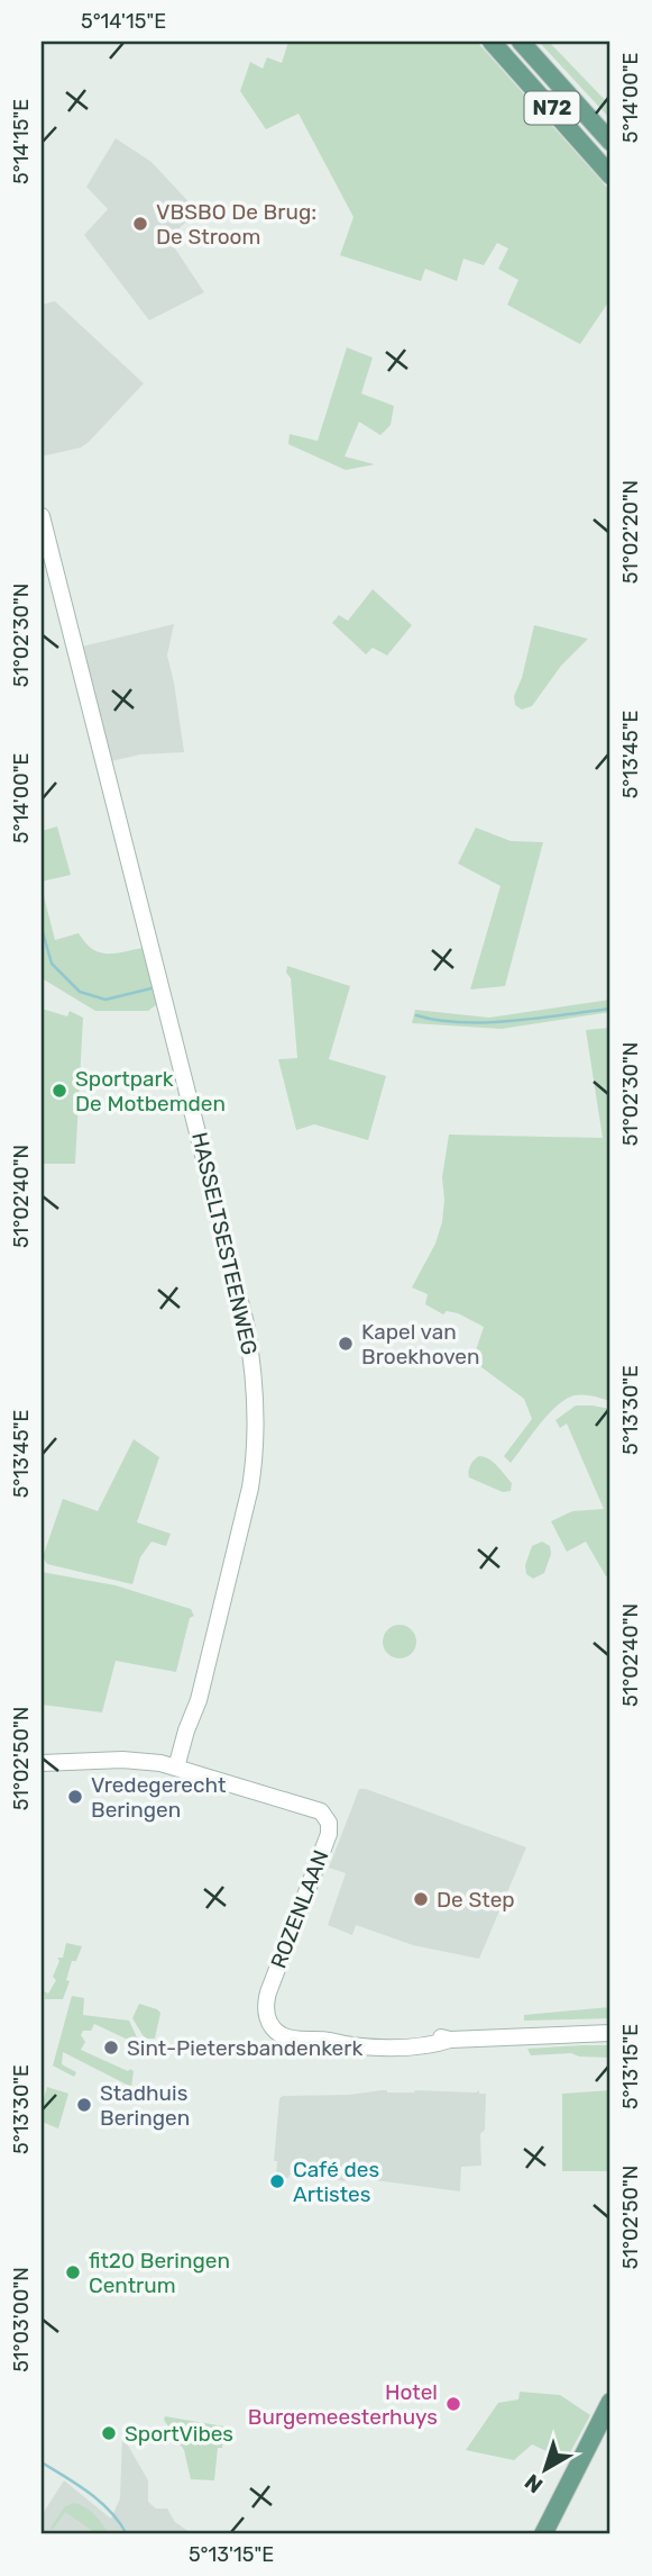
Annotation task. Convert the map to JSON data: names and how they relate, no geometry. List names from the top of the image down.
{
  "streets": {
    "main road": ["N72"],
    "street": ["HASSELTSESTEENWEG", "ROZENLAAN"]
  },
  "crossings": [
    ["HASSELTSESTEENWEG", "ROZENLAAN"]
  ],
  "places": [
    "VBSBO De Brug: De Stroom",
    "Sportpark De Motbemden",
    "Kapel van Broekhoven",
    "Vredegerecht Beringen",
    "De Step",
    "Sint-Pietersbandenkerk",
    "Stadhuis Beringen",
    "Café des Artistes",
    "fit20 Beringen Centrum",
    "Hotel Burgemeesterhuys",
    "SportVibes"
  ],
  "north": "bottom left",
  "coordinates": [
    "5°14'15\"E",
    "5°14'00\"E",
    "51°02'20\"N",
    "51°02'30\"N",
    "5°13'45\"E",
    "51°02'40\"N",
    "5°13'30\"E",
    "51°02'50\"N",
    "5°13'15\"E",
    "51°03'00\"N"
  ]
}
